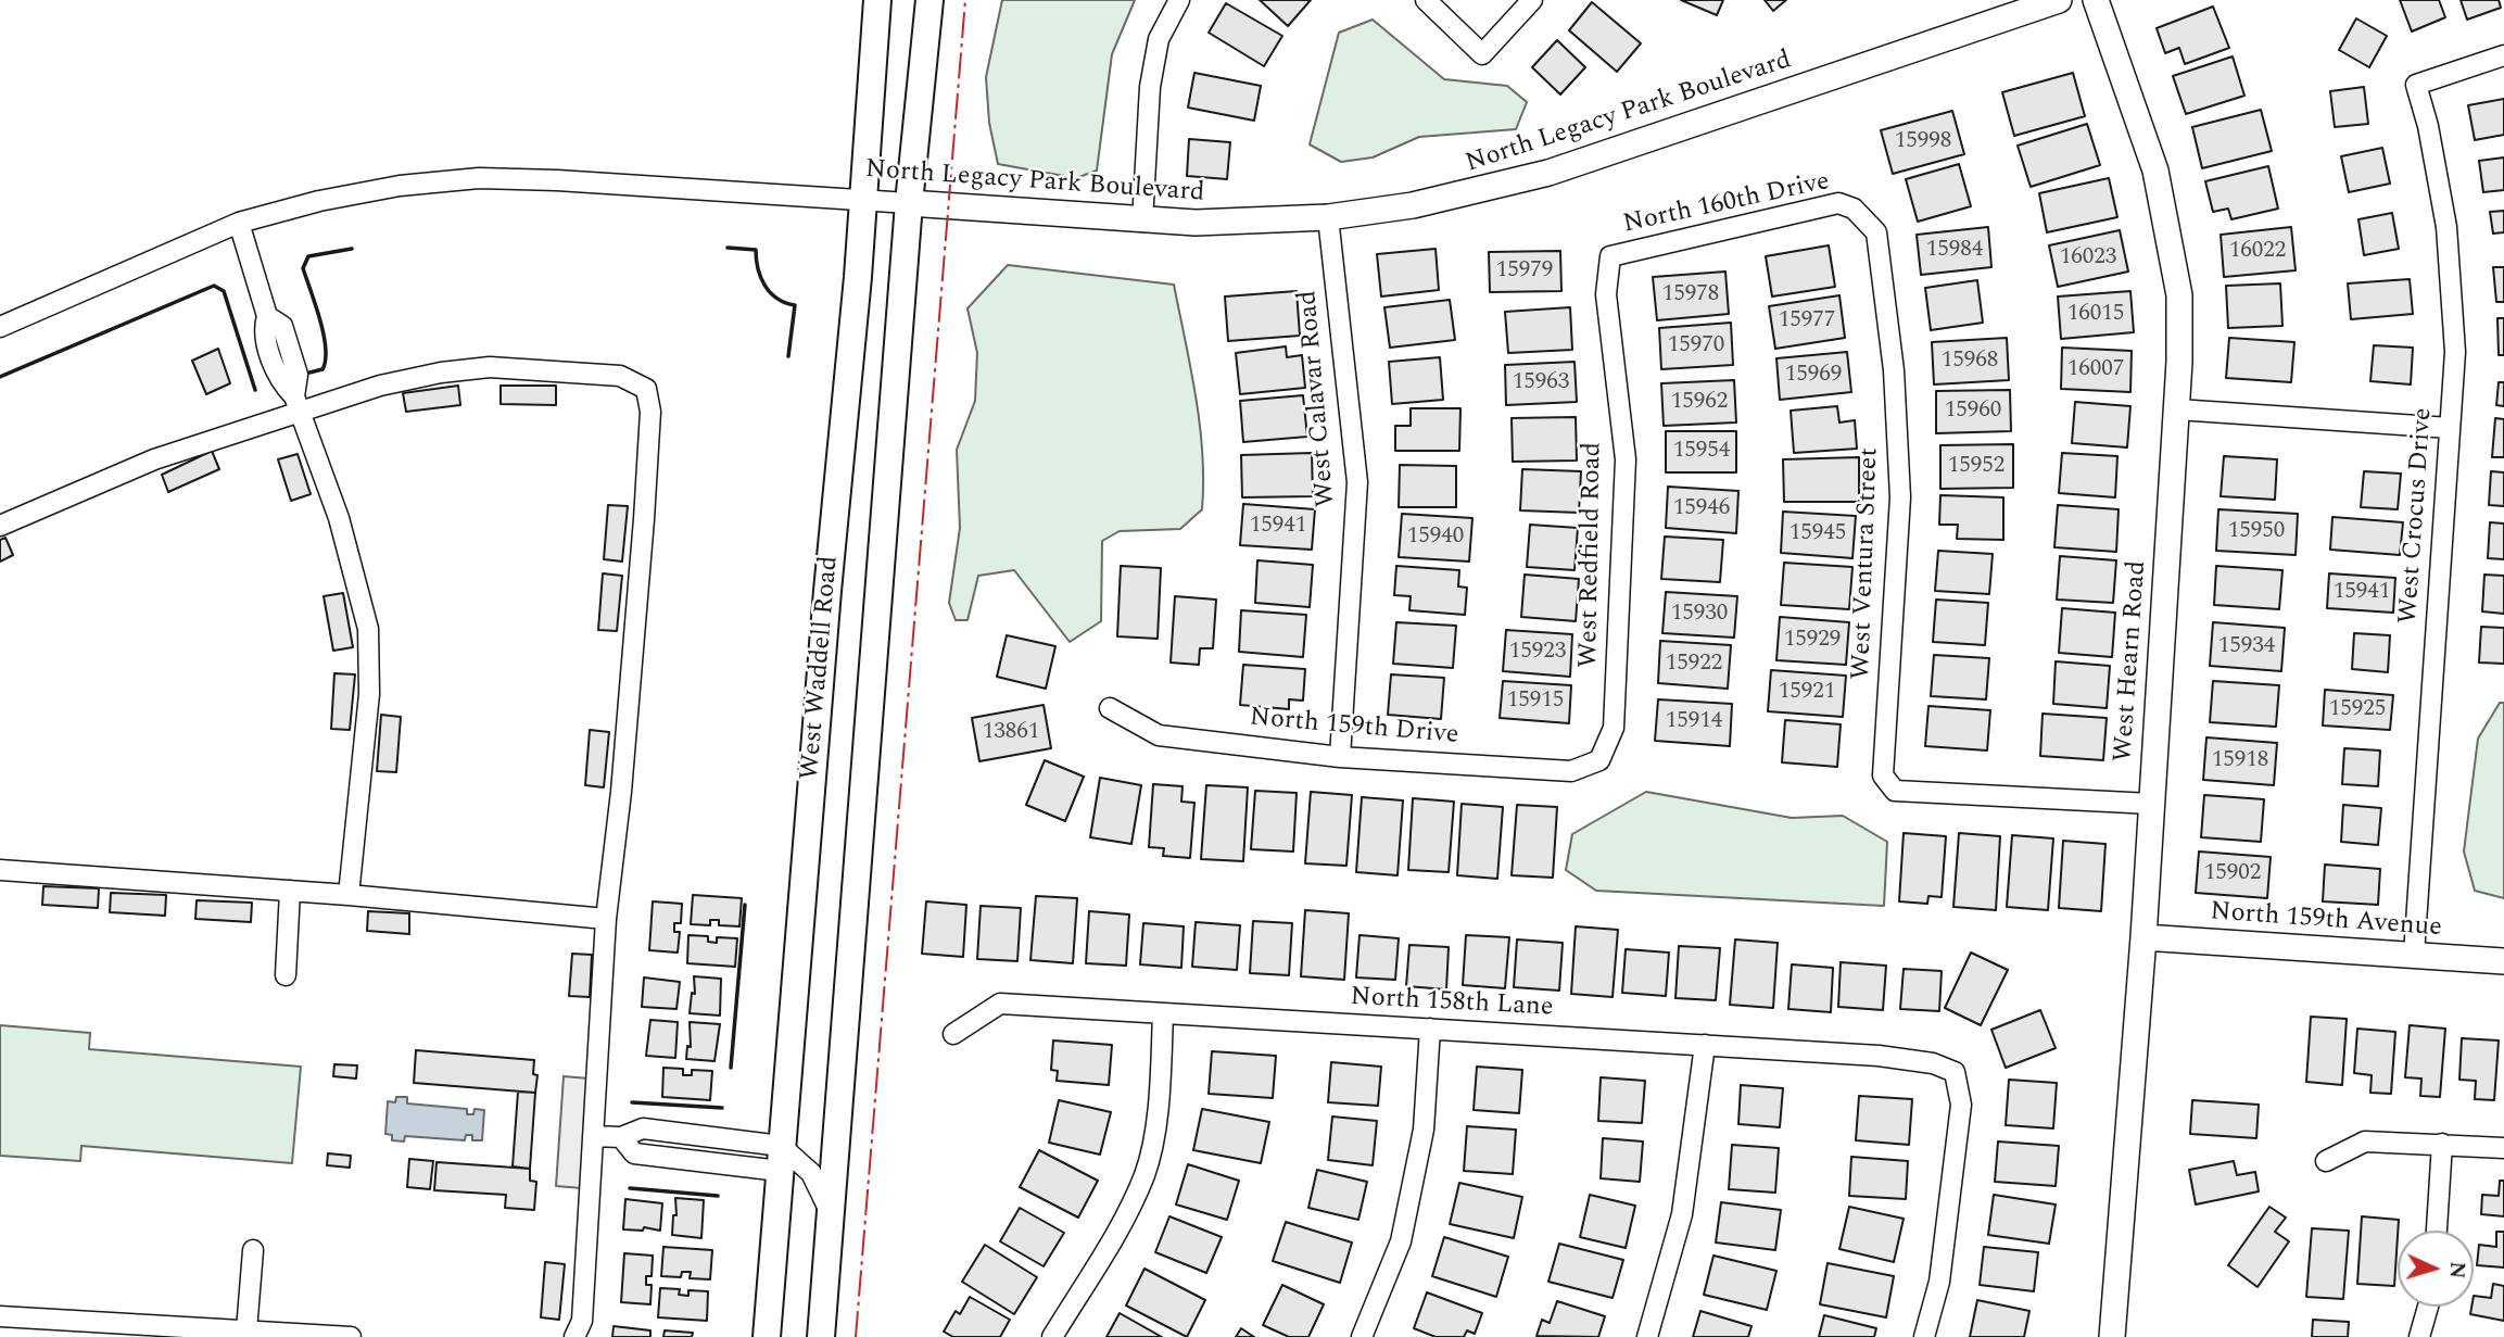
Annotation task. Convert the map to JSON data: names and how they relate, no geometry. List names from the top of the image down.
{
  "streets": {
    "main road": ["West Waddell Road"],
    "street": [
      "North Legacy Park Boulevard",
      "North 160th Drive",
      "West Calavar Road",
      "West Crocus Drive",
      "West Redfield Road",
      "West Ventura Street",
      "West Hearn Road",
      "North 159th Drive",
      "North 159th Avenue",
      "North 158th Lane"
    ]
  },
  "crossings": [
    ["North Legacy Park Boulevard", "West Calavar Road"],
    ["North Legacy Park Boulevard", "West Waddell Road"],
    ["North 160th Drive", "West Redfield Road"],
    ["North 160th Drive", "West Ventura Street"],
    ["West Calavar Road", "North 159th Drive"],
    ["West Crocus Drive", "North 159th Avenue"],
    ["West Redfield Road", "North 159th Drive"],
    ["West Ventura Street", "West Hearn Road"],
    ["West Hearn Road", "North 159th Avenue"]
  ],
  "house_numbers": [
    "15998",
    "15984",
    "16022",
    "16023",
    "15979",
    "15978",
    "16015",
    "15977",
    "15970",
    "15968",
    "16007",
    "15969",
    "15963",
    "15962",
    "15960",
    "15954",
    "15952",
    "15946",
    "15941",
    "15950",
    "15945",
    "15940",
    "15941",
    "15930",
    "15929",
    "15934",
    "15923",
    "15922",
    "15921",
    "15915",
    "15925",
    "15914",
    "13861",
    "15918",
    "15902"
  ],
  "north": "right"
}
